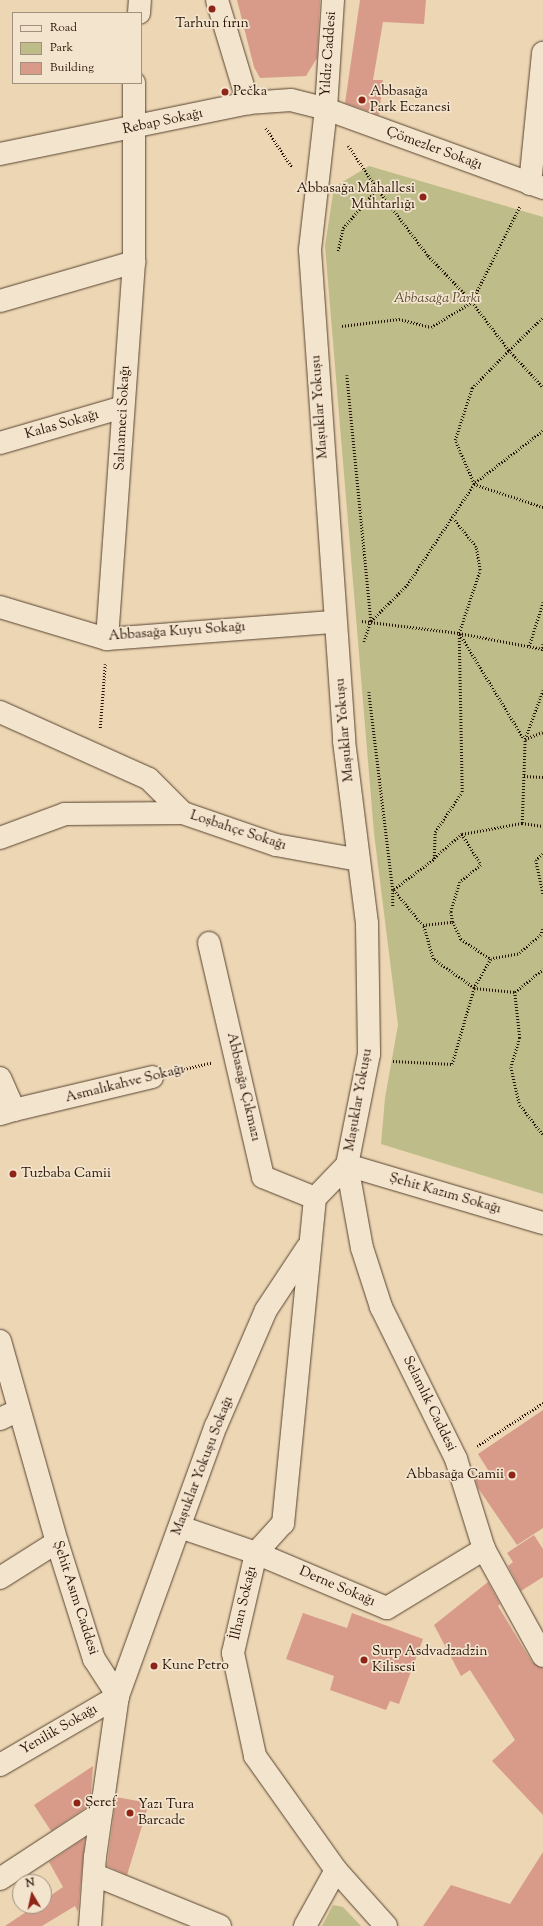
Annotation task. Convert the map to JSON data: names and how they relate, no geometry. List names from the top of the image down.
{
  "streets": {
    "street": [
      "Yıldız Caddesi",
      "Rebap Sokağı",
      "Çömezler Sokağı",
      "Maşuklar Yokuşu",
      "Salnameci Sokağı",
      "Kalas Sokağı",
      "Abbasağa Kuyu Sokağı",
      "Loşbahçe Sokağı",
      "Asmalıkahve Sokağı",
      "Abbasağa Çıkmazı",
      "Şehit Kazım Sokağı",
      "Selamlık Caddesi",
      "Maşuklar Yokuşu Sokağı",
      "Derne Sokağı",
      "Şehit Asım Caddesi",
      "İlhan Sokağı",
      "Yenilik Sokağı"
    ]
  },
  "crossings": [
    ["Yıldız Caddesi", "Rebap Sokağı"],
    ["Yıldız Caddesi", "Çömezler Sokağı"],
    ["Yıldız Caddesi", "Maşuklar Yokuşu"],
    ["Rebap Sokağı", "Çömezler Sokağı"],
    ["Rebap Sokağı", "Maşuklar Yokuşu"],
    ["Rebap Sokağı", "Salnameci Sokağı"],
    ["Çömezler Sokağı", "Maşuklar Yokuşu"],
    ["Maşuklar Yokuşu", "Abbasağa Kuyu Sokağı"],
    ["Maşuklar Yokuşu", "Loşbahçe Sokağı"],
    ["Maşuklar Yokuşu", "Abbasağa Çıkmazı"],
    ["Maşuklar Yokuşu", "Şehit Kazım Sokağı"],
    ["Maşuklar Yokuşu", "Selamlık Caddesi"],
    ["Salnameci Sokağı", "Kalas Sokağı"],
    ["Salnameci Sokağı", "Abbasağa Kuyu Sokağı"],
    ["Asmalıkahve Sokağı", "Abbasağa Çıkmazı"],
    ["Şehit Kazım Sokağı", "Selamlık Caddesi"],
    ["Selamlık Caddesi", "Derne Sokağı"],
    ["Maşuklar Yokuşu Sokağı", "Derne Sokağı"],
    ["Maşuklar Yokuşu Sokağı", "Şehit Asım Caddesi"],
    ["Maşuklar Yokuşu Sokağı", "İlhan Sokağı"],
    ["Maşuklar Yokuşu Sokağı", "Yenilik Sokağı"],
    ["Derne Sokağı", "İlhan Sokağı"],
    ["Şehit Asım Caddesi", "Yenilik Sokağı"]
  ],
  "parks": ["Abbasağa Parkı"],
  "places": [
    "Tarhun fırın",
    "Pečka",
    "Abbasağa Park Eczanesi",
    "Abbasağa Mahallesi Muhtarlığı",
    "Tuzbaba Camii",
    "Abbasağa Camii",
    "Surp Asdvadzadzin Kilisesi",
    "Kune Petro",
    "Şeref",
    "Yazı Tura Barcade"
  ],
  "legend": ["Road", "Park", "Building"],
  "north": "top"
}
